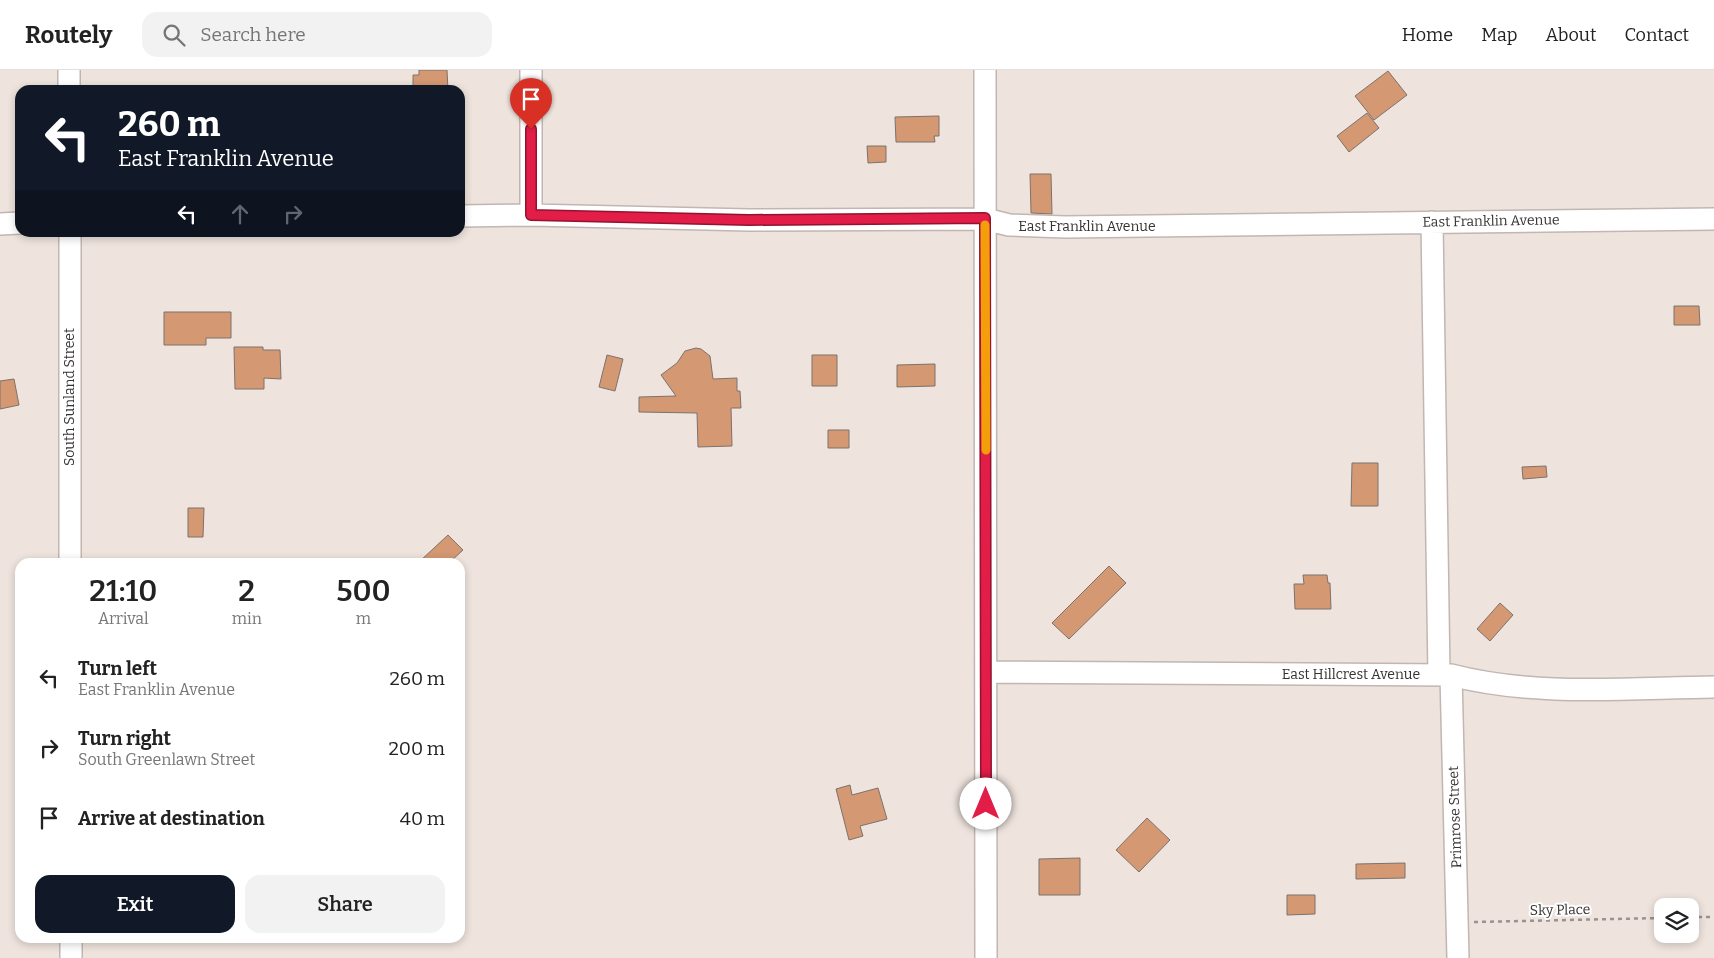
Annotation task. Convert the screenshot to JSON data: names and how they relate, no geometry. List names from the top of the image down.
{
  "streets": {
    "street": [
      "East Franklin Avenue",
      "South Sunland Street",
      "East Hillcrest Avenue",
      "Primrose Street"
    ],
    "path": ["Sky Place"]
  },
  "crossings": [
    ["East Franklin Avenue", "Primrose Street"],
    ["East Hillcrest Avenue", "Primrose Street"],
    ["Primrose Street", "Sky Place"]
  ],
  "page": {
    "header": "Routely",
    "search": "Search here",
    "nav": [
      "Home",
      "Map",
      "About",
      "Contact"
    ],
    "turn": ["260 m", "East Franklin Avenue"],
    "eta": [
      "21:10",
      "Arrival",
      "2",
      "min",
      "500",
      "m"
    ],
    "list": [
      {
        "name": "Turn left",
        "note": "East Franklin Avenue",
        "value": "260 m"
      },
      {
        "name": "Turn right",
        "note": "South Greenlawn Street",
        "value": "200 m"
      },
      {
        "name": "Arrive at destination",
        "value": "40 m"
      }
    ],
    "buttons": ["Exit", "Share"]
  }
}
